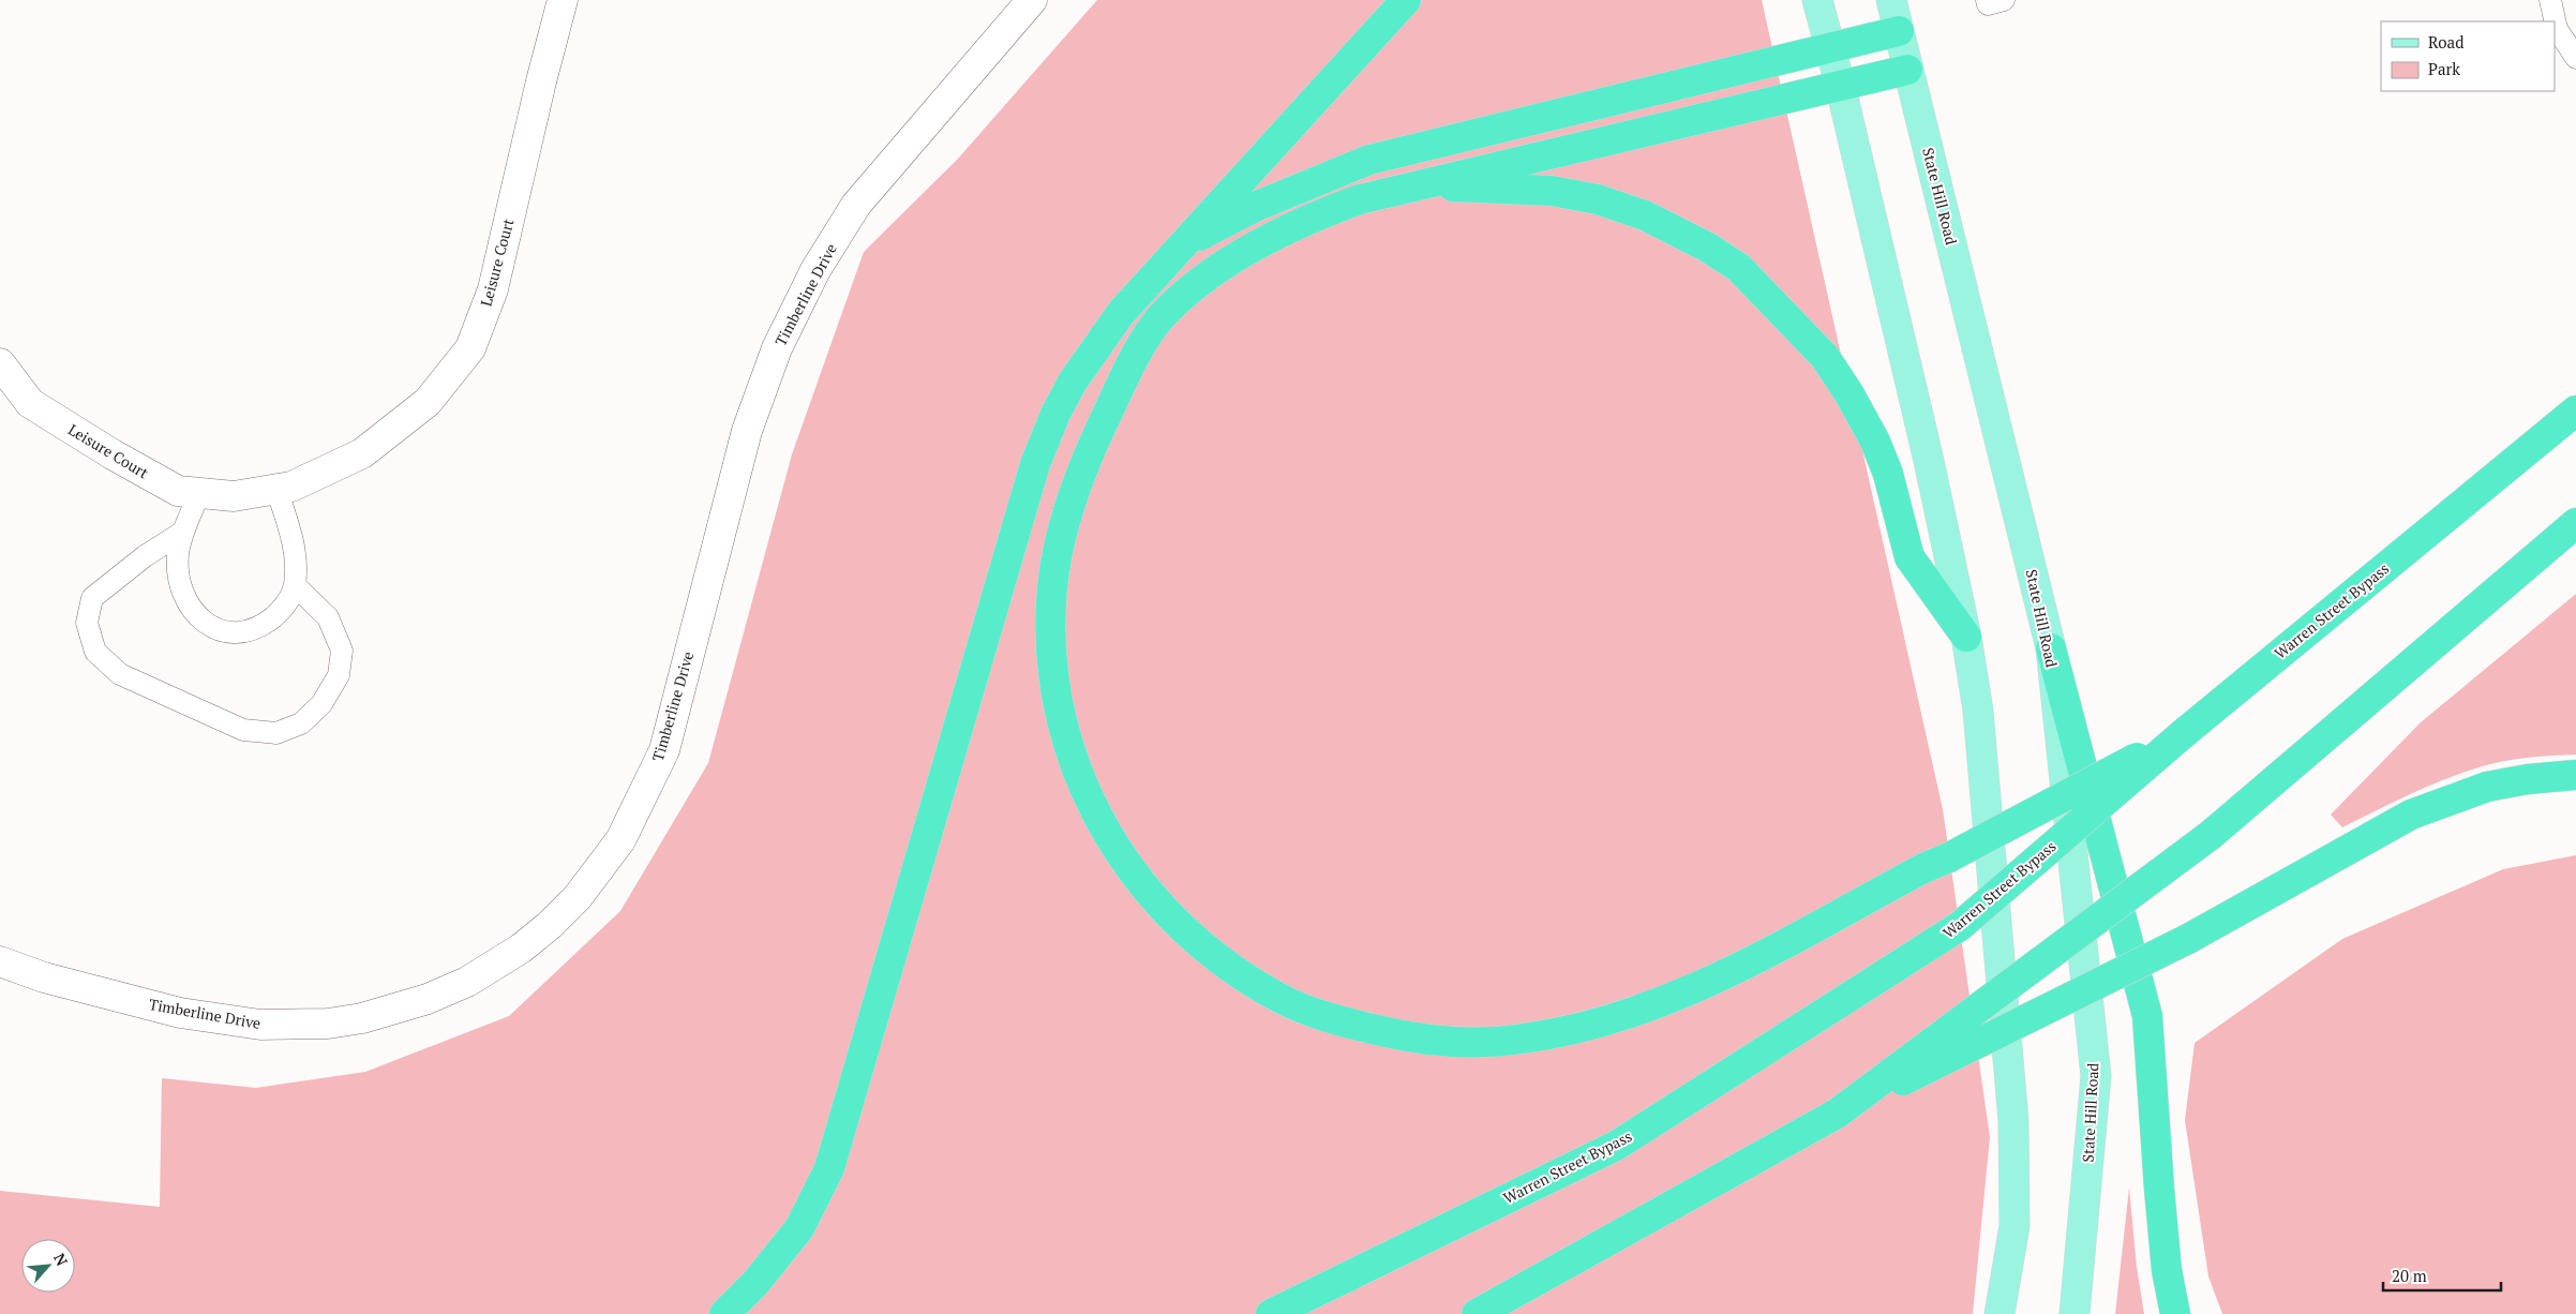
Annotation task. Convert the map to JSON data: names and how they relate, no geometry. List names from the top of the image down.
{
  "streets": {
    "highway": ["Warren Street Bypass"],
    "main road": ["State Hill Road"],
    "street": ["Leisure Court", "Timberline Drive"]
  },
  "legend": ["Road", "Park"],
  "scale_bar": "20 m",
  "north": "top right"
}
